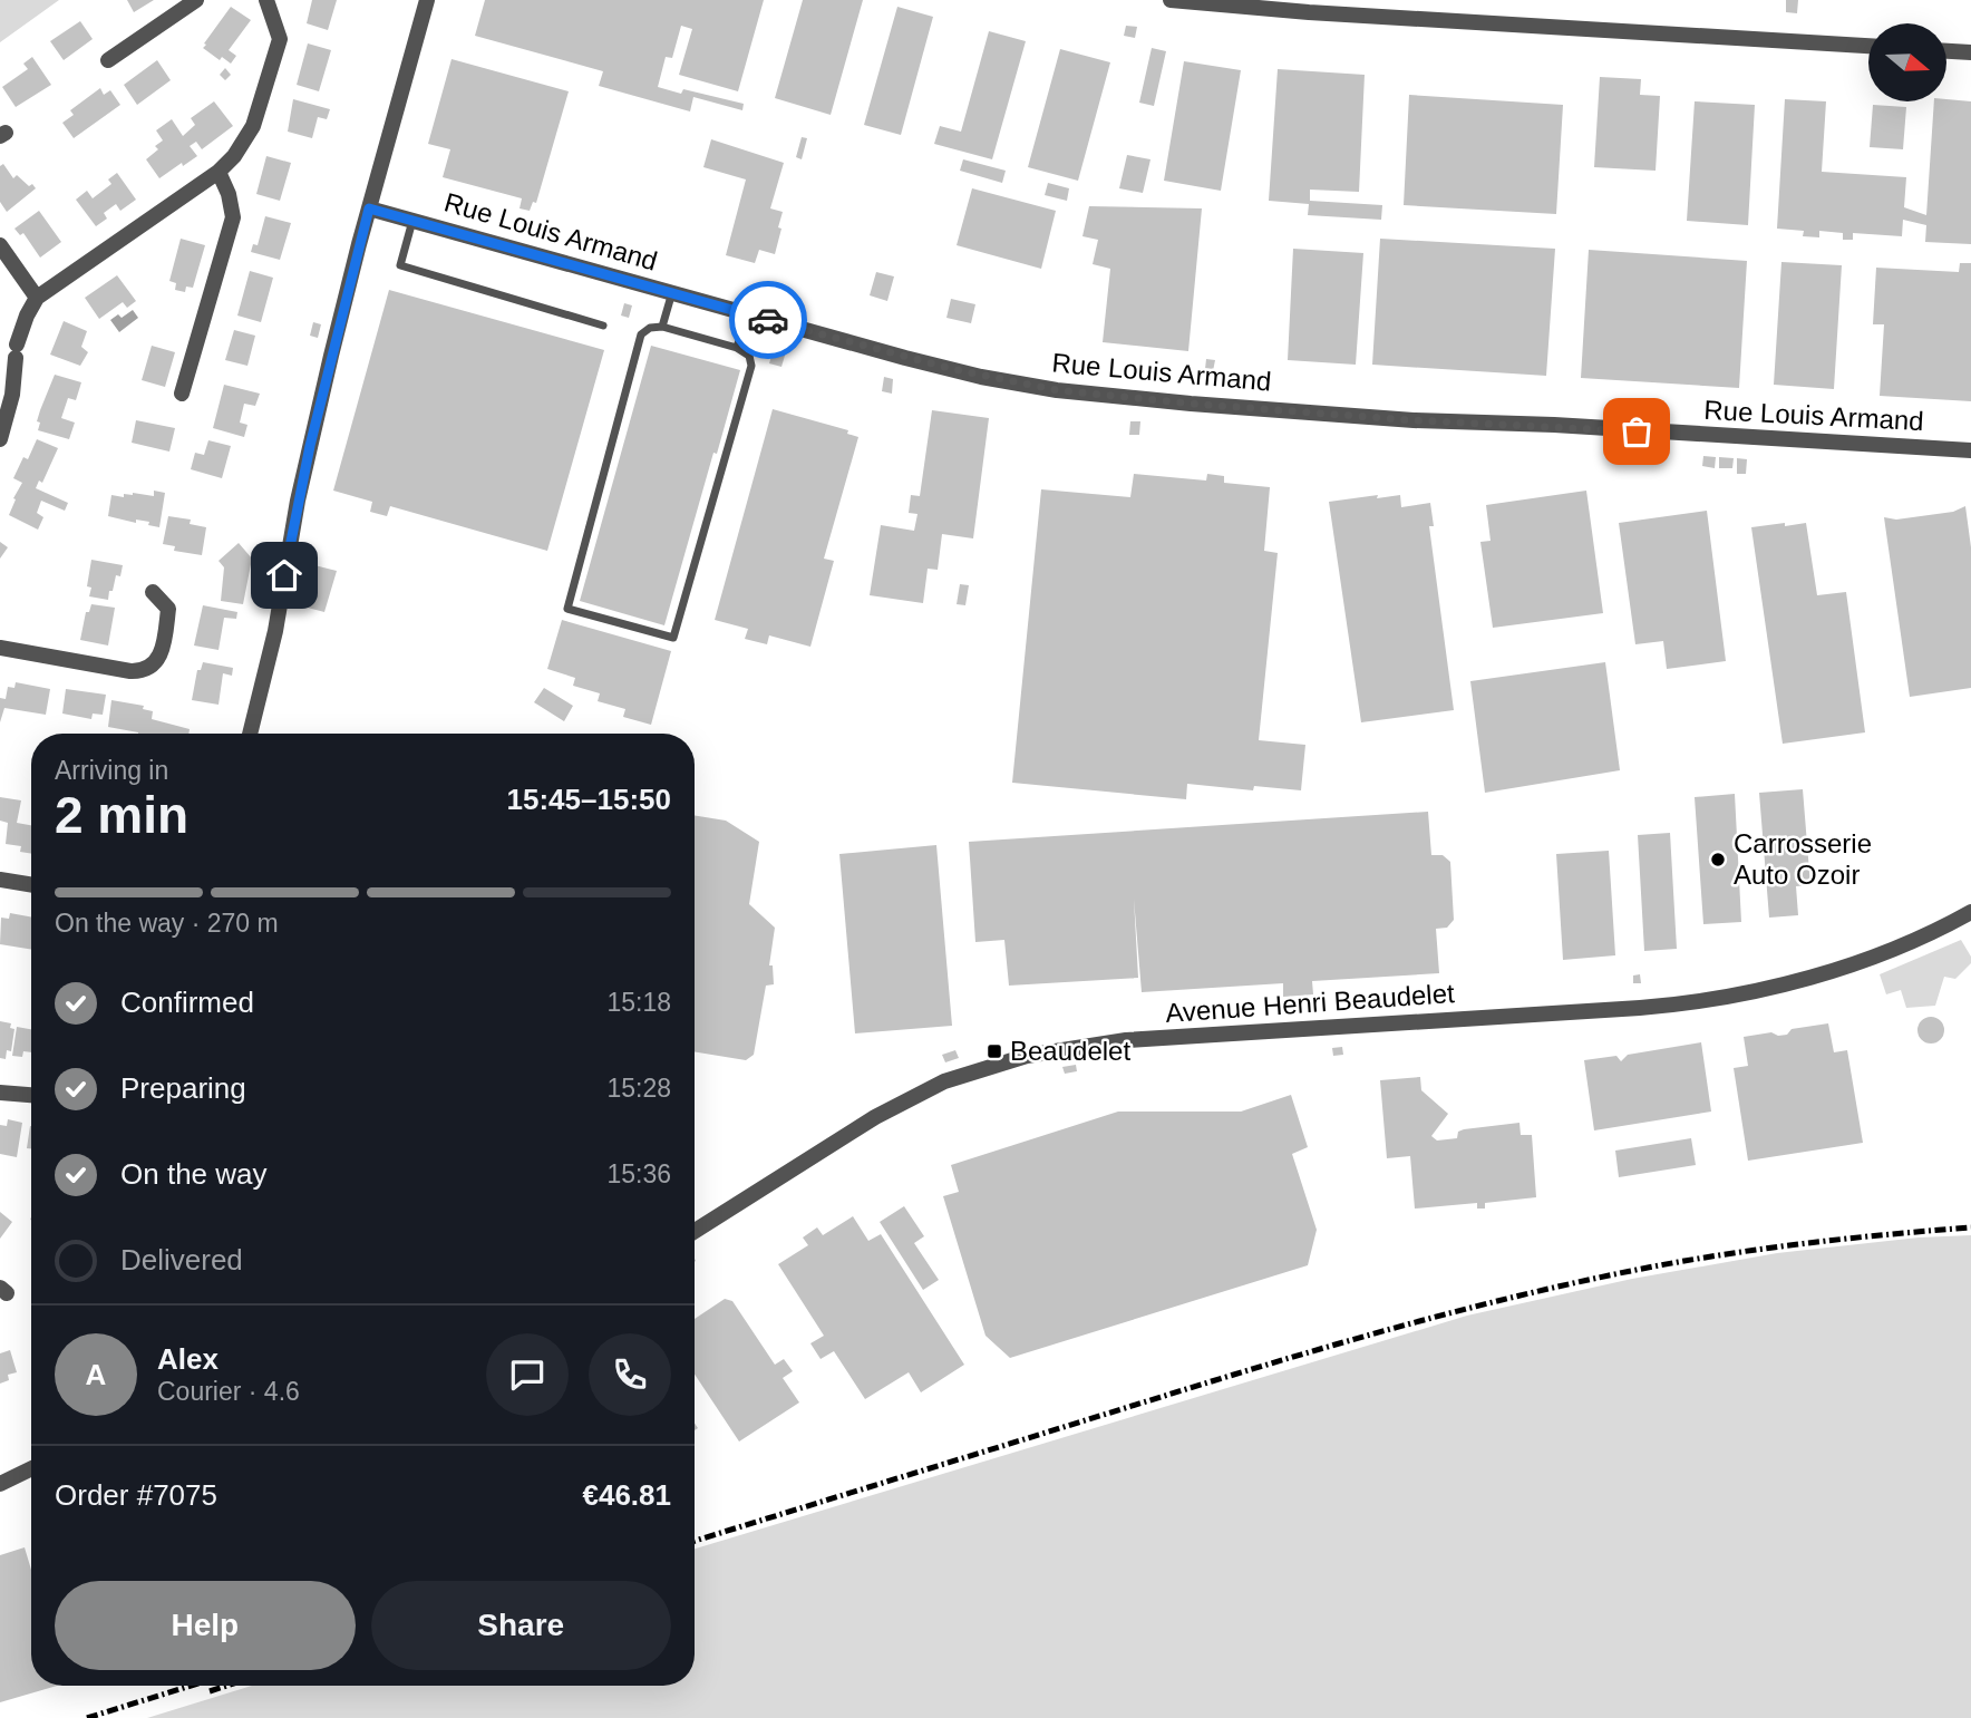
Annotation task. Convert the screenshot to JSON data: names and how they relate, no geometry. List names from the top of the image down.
{
  "streets": {
    "street": ["Rue Louis Armand", "Avenue Henri Beaudelet"]
  },
  "places": {
    "other": ["Carrosserie Auto Ozoir"],
    "transit": ["Beaudelet"]
  },
  "north": "right",
  "page": {
    "heading": ["2 min", "Arriving in", "15:45–15:50"],
    "panel": [
      "Alex",
      "Courier · 4.6",
      "Order #7075",
      "€46.81"
    ],
    "bar": "On the way · 270 m",
    "list": [
      ["Confirmed", "15:18"],
      ["Preparing", "15:28"],
      ["On the way", "15:36"],
      "Delivered"
    ],
    "round": "A",
    "buttons": ["Help", "Share"]
  }
}
